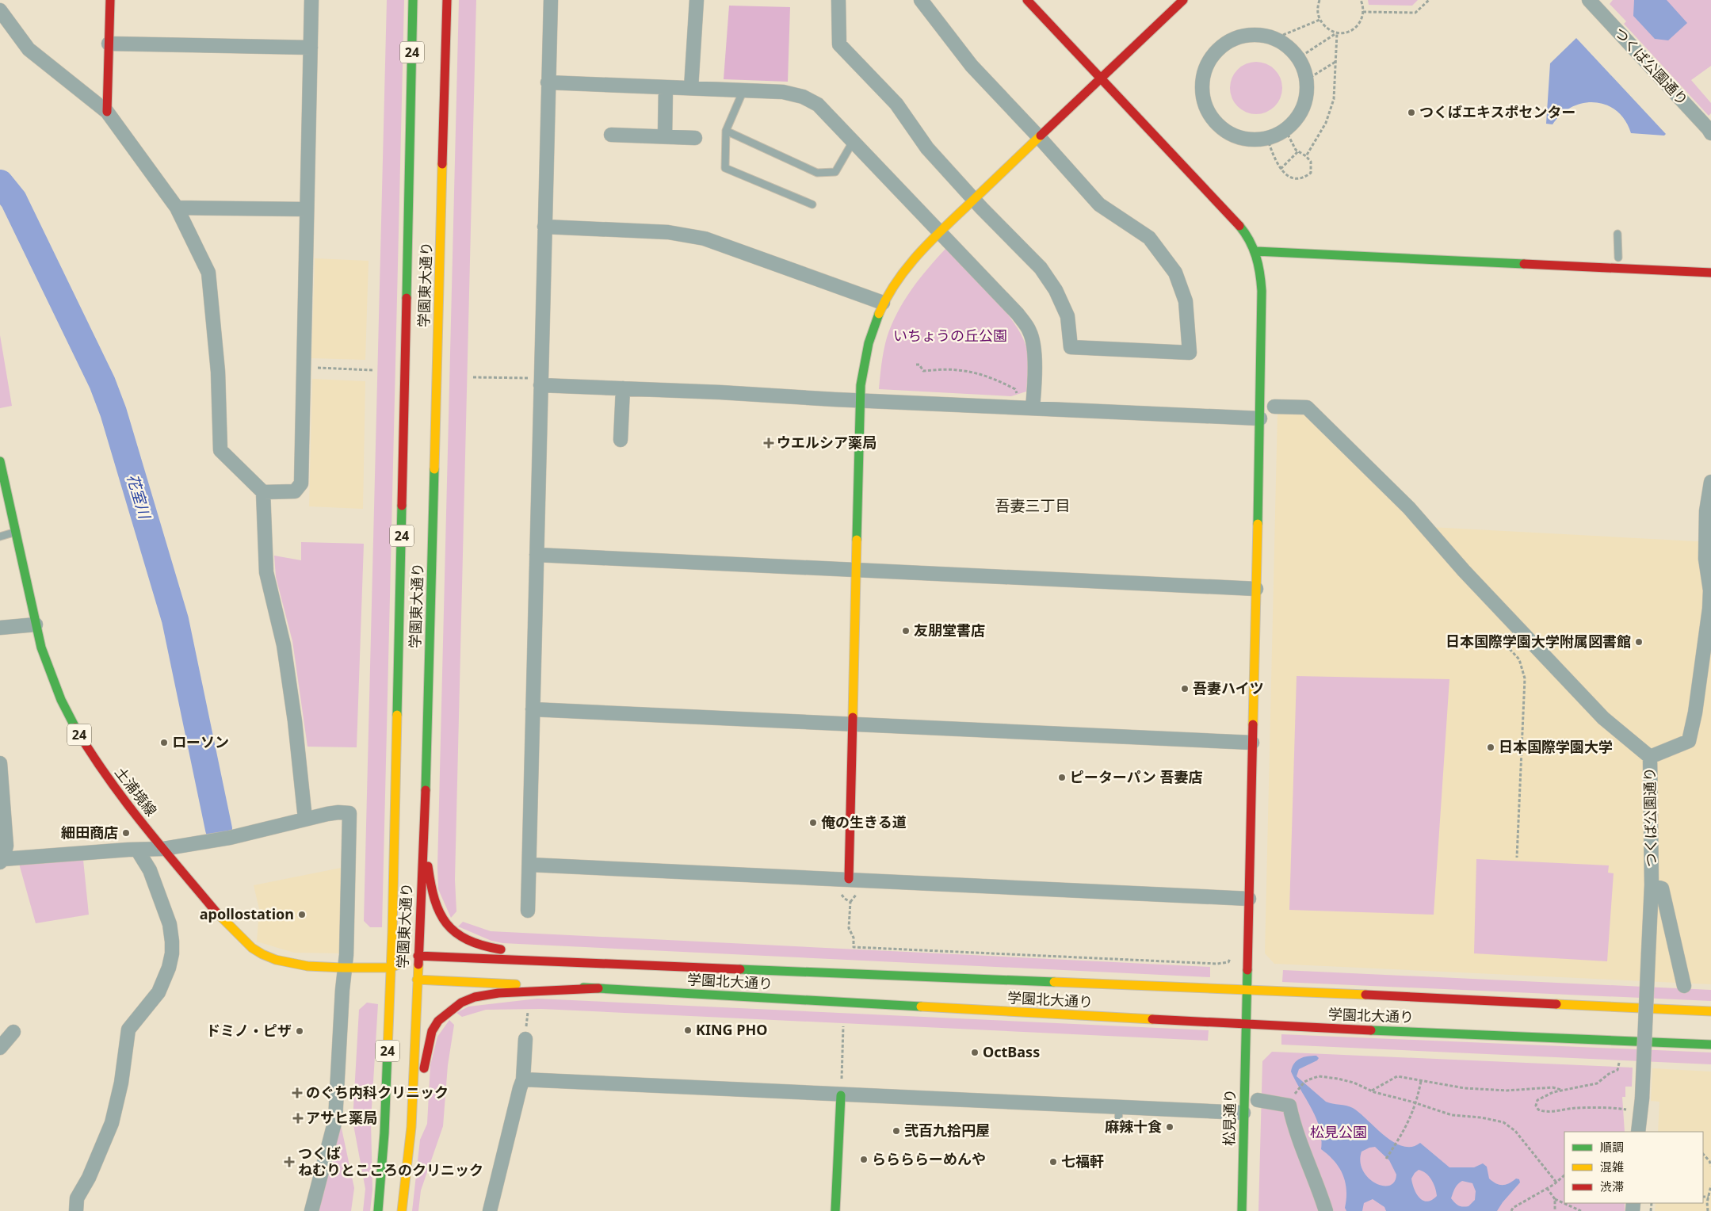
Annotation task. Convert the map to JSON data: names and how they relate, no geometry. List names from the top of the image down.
{
  "streets": {
    "main road": [
      "24",
      "学園東大通り",
      "土浦境線",
      "学園北大通り",
      "松見通り"
    ],
    "street": ["つくば公園通り"]
  },
  "crossings": [
    ["学園東大通り", "土浦境線"],
    ["学園東大通り", "学園北大通り"],
    ["土浦境線", "学園北大通り"],
    ["学園北大通り", "松見通り"]
  ],
  "districts": ["吾妻三丁目"],
  "water": ["花室川"],
  "parks": ["いちょうの丘公園", "松見公園"],
  "places": {
    "other": [
      "つくばエキスポセンター",
      "友朋堂書店",
      "日本国際学園大学附属図書館",
      "吾妻ハイツ",
      "ローソン",
      "日本国際学園大学",
      "ピーターパン 吾妻店",
      "俺の生きる道",
      "細田商店",
      "apollostation",
      "KING PHO",
      "ドミノ・ピザ",
      "OctBass",
      "麻辣十食",
      "弐百九拾円屋",
      "ららららーめんや",
      "七福軒"
    ],
    "health": [
      "ウエルシア薬局",
      "のぐち内科クリニック",
      "アサヒ薬局",
      "つくば ねむりとこころのクリニック"
    ]
  },
  "legend": ["順調", "混雑", "渋滞"]
}
